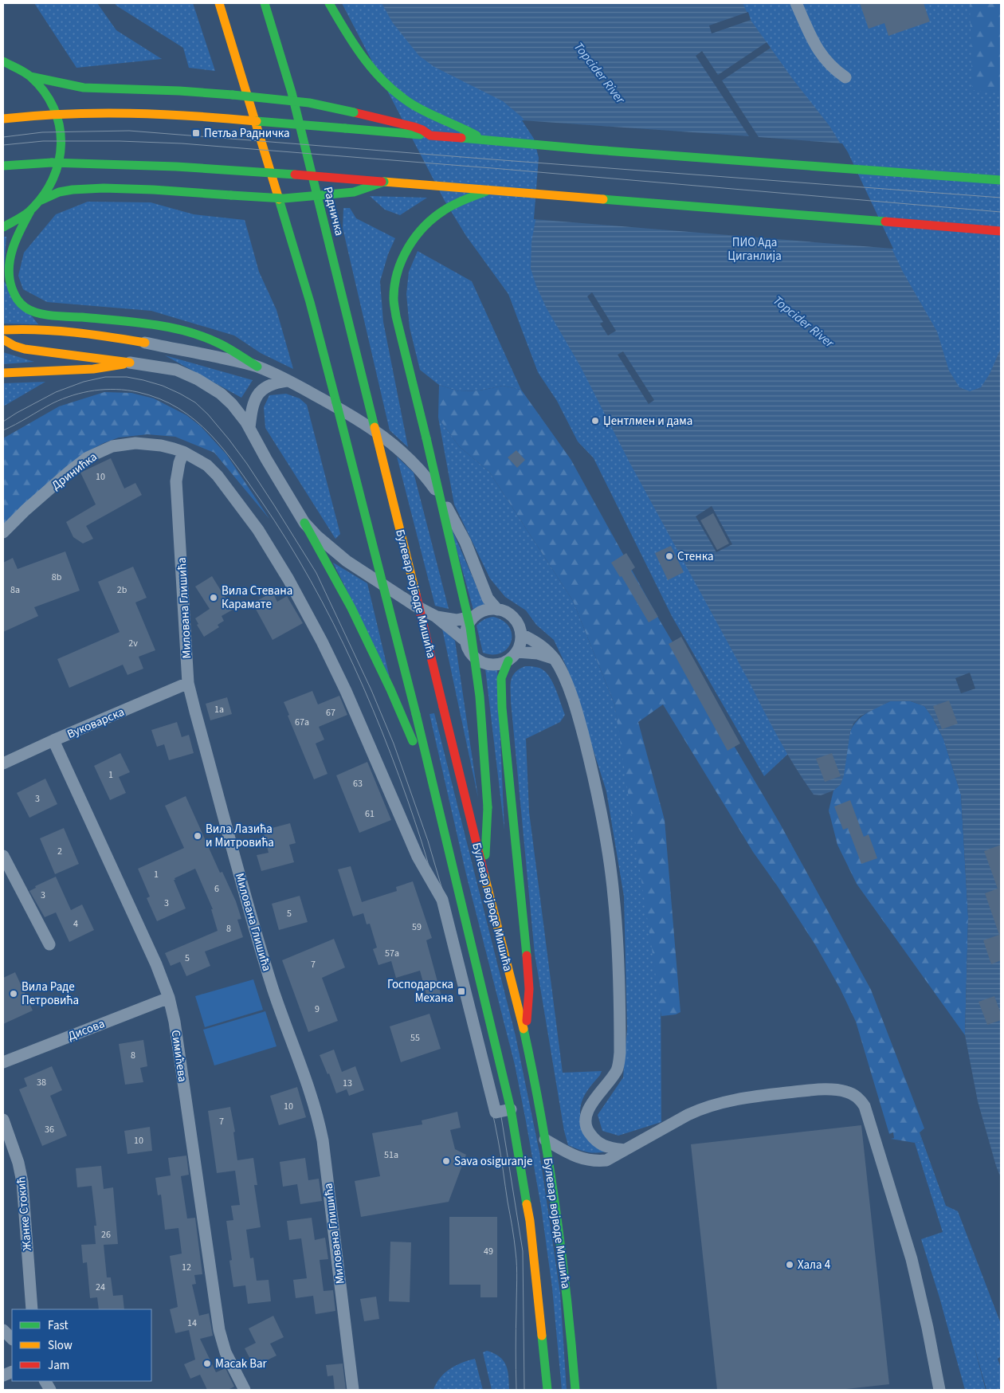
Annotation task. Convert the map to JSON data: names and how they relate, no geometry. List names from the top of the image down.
{
  "streets": {
    "main road": ["Радничка", "Булевар војводе Мишића"],
    "street": [
      "Дринићка",
      "Милована Глишића",
      "Вуковарска",
      "Дисова",
      "Симићева",
      "Жанке Стокић"
    ]
  },
  "crossings": [
    ["Радничка", "Булевар војводе Мишића"],
    ["Дринићка", "Милована Глишића"],
    ["Милована Глишића", "Вуковарска"],
    ["Вуковарска", "Симићева"],
    ["Дисова", "Симићева"]
  ],
  "water": ["Topcider River"],
  "parks": ["ПИО Ада Циганлија"],
  "places": {
    "transit": ["Петља Радничка", "Господарска Механа"],
    "other": [
      "Џентлмен и дама",
      "Стенка",
      "Вила Стевана Карамате",
      "Вила Лазића и Митровића",
      "Вила Раде Петровића",
      "Sava osiguranje",
      "Хала 4",
      "Macak Bar"
    ]
  },
  "house_numbers": [
    "10",
    "8b",
    "8a",
    "2b",
    "2v",
    "1a",
    "67",
    "67a",
    "1",
    "63",
    "3",
    "61",
    "2",
    "1",
    "6",
    "3",
    "3",
    "5",
    "4",
    "59",
    "8",
    "57a",
    "5",
    "7",
    "9",
    "55",
    "8",
    "38",
    "13",
    "10",
    "7",
    "36",
    "10",
    "51a",
    "26",
    "49",
    "12",
    "24",
    "14"
  ],
  "legend": ["Fast", "Slow", "Jam"]
}
